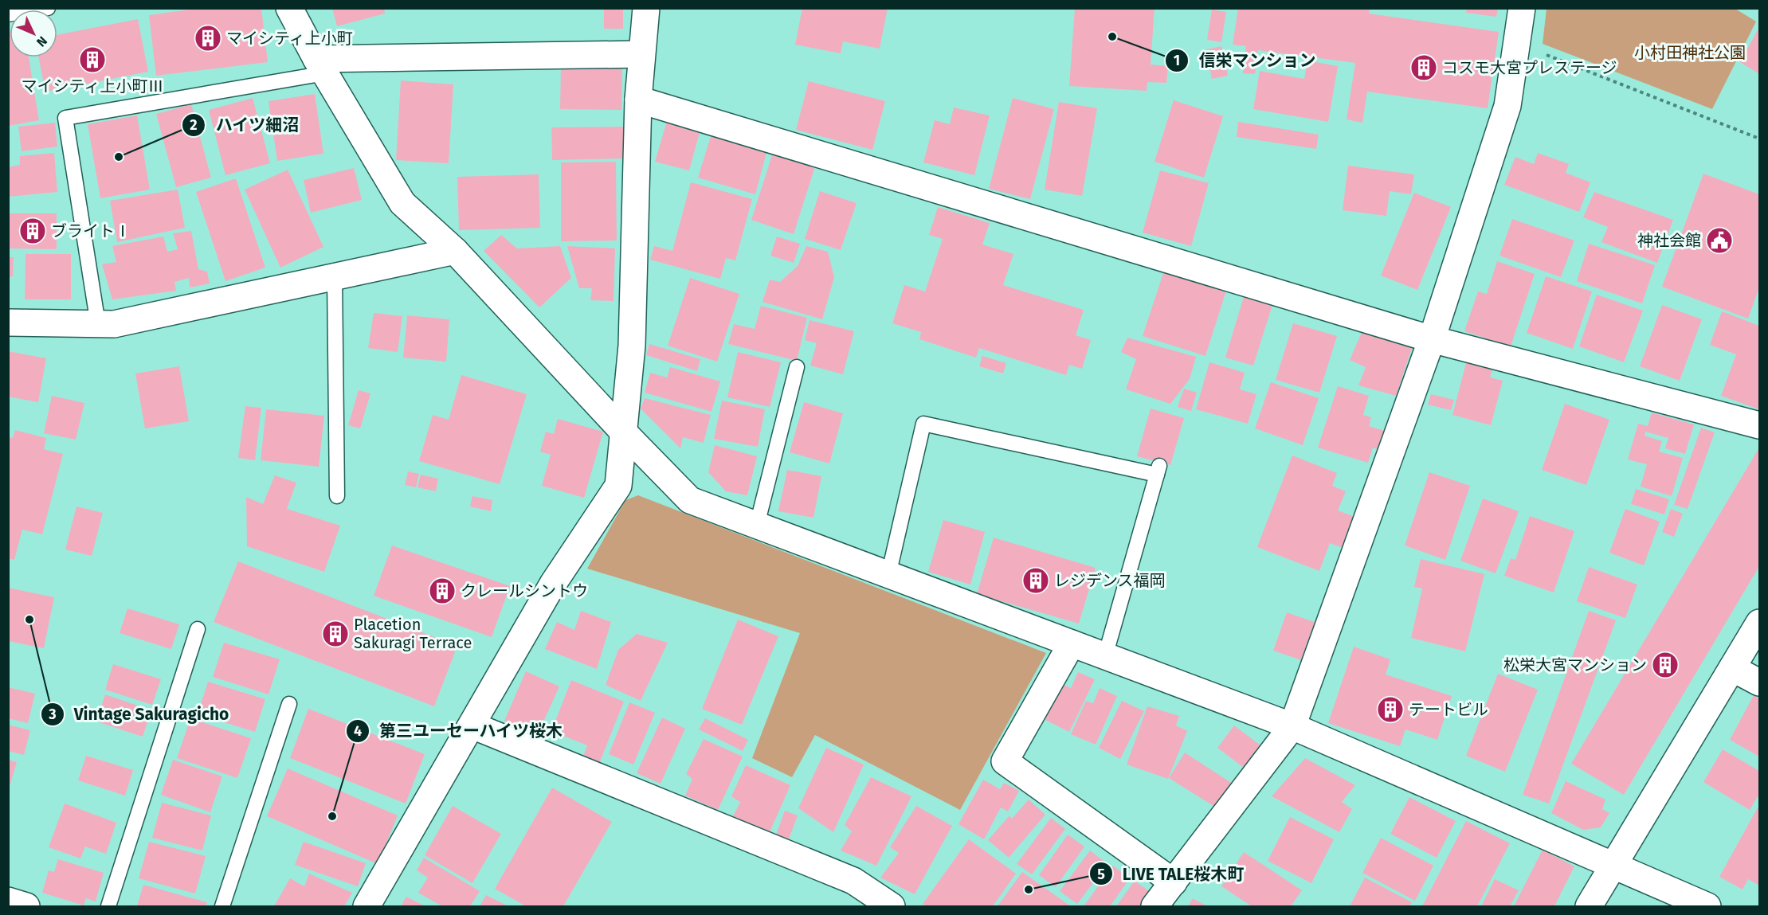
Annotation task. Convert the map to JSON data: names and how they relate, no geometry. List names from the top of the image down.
{
  "parks": ["小村田神社公園"],
  "places": {
    "other": [
      "信栄マンション",
      "ハイツ細沼",
      "Vintage Sakuragicho",
      "第三ユーセーハイツ桜木",
      "LIVE TALE桜木町"
    ],
    "building": [
      "マイシティ上小町",
      "マイシティ上小町Ⅲ",
      "コスモ大宮プレステージ",
      "ブライトⅠ",
      "レジデンス福岡",
      "クレールシントウ",
      "Placetion Sakuragi Terrace",
      "松栄大宮マンション",
      "テートビル"
    ],
    "public building": ["神社会館"]
  },
  "north": "bottom right"
}
